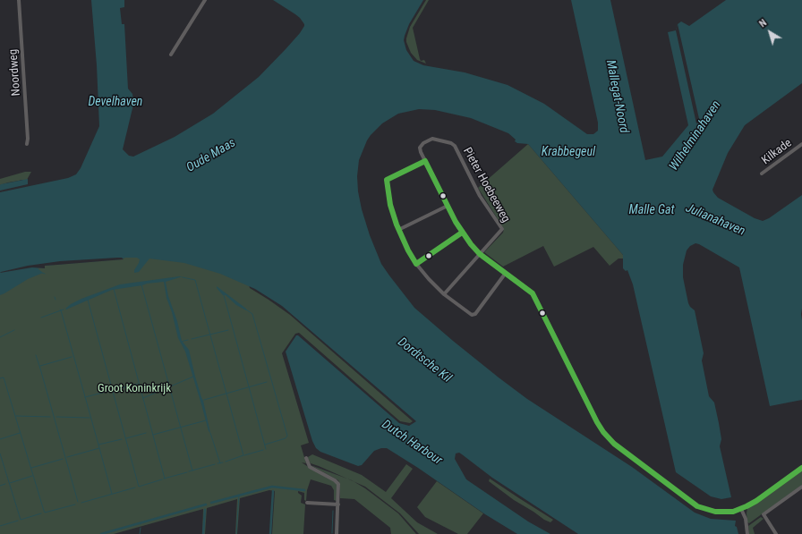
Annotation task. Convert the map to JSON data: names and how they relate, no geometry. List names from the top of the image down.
{
  "streets": {
    "street": ["Noordweg", "Kilkade", "Pieter Hoebeeweg"]
  },
  "water": [
    "Mallegat-Noord",
    "Develhaven",
    "Wilhelminahaven",
    "Krabbegeul",
    "Oude Maas",
    "Malle Gat",
    "Julianahaven",
    "Dordtsche Kil",
    "Dutch Harbour"
  ],
  "parks": ["Groot Koninkrijk"],
  "north": "top left"
}
